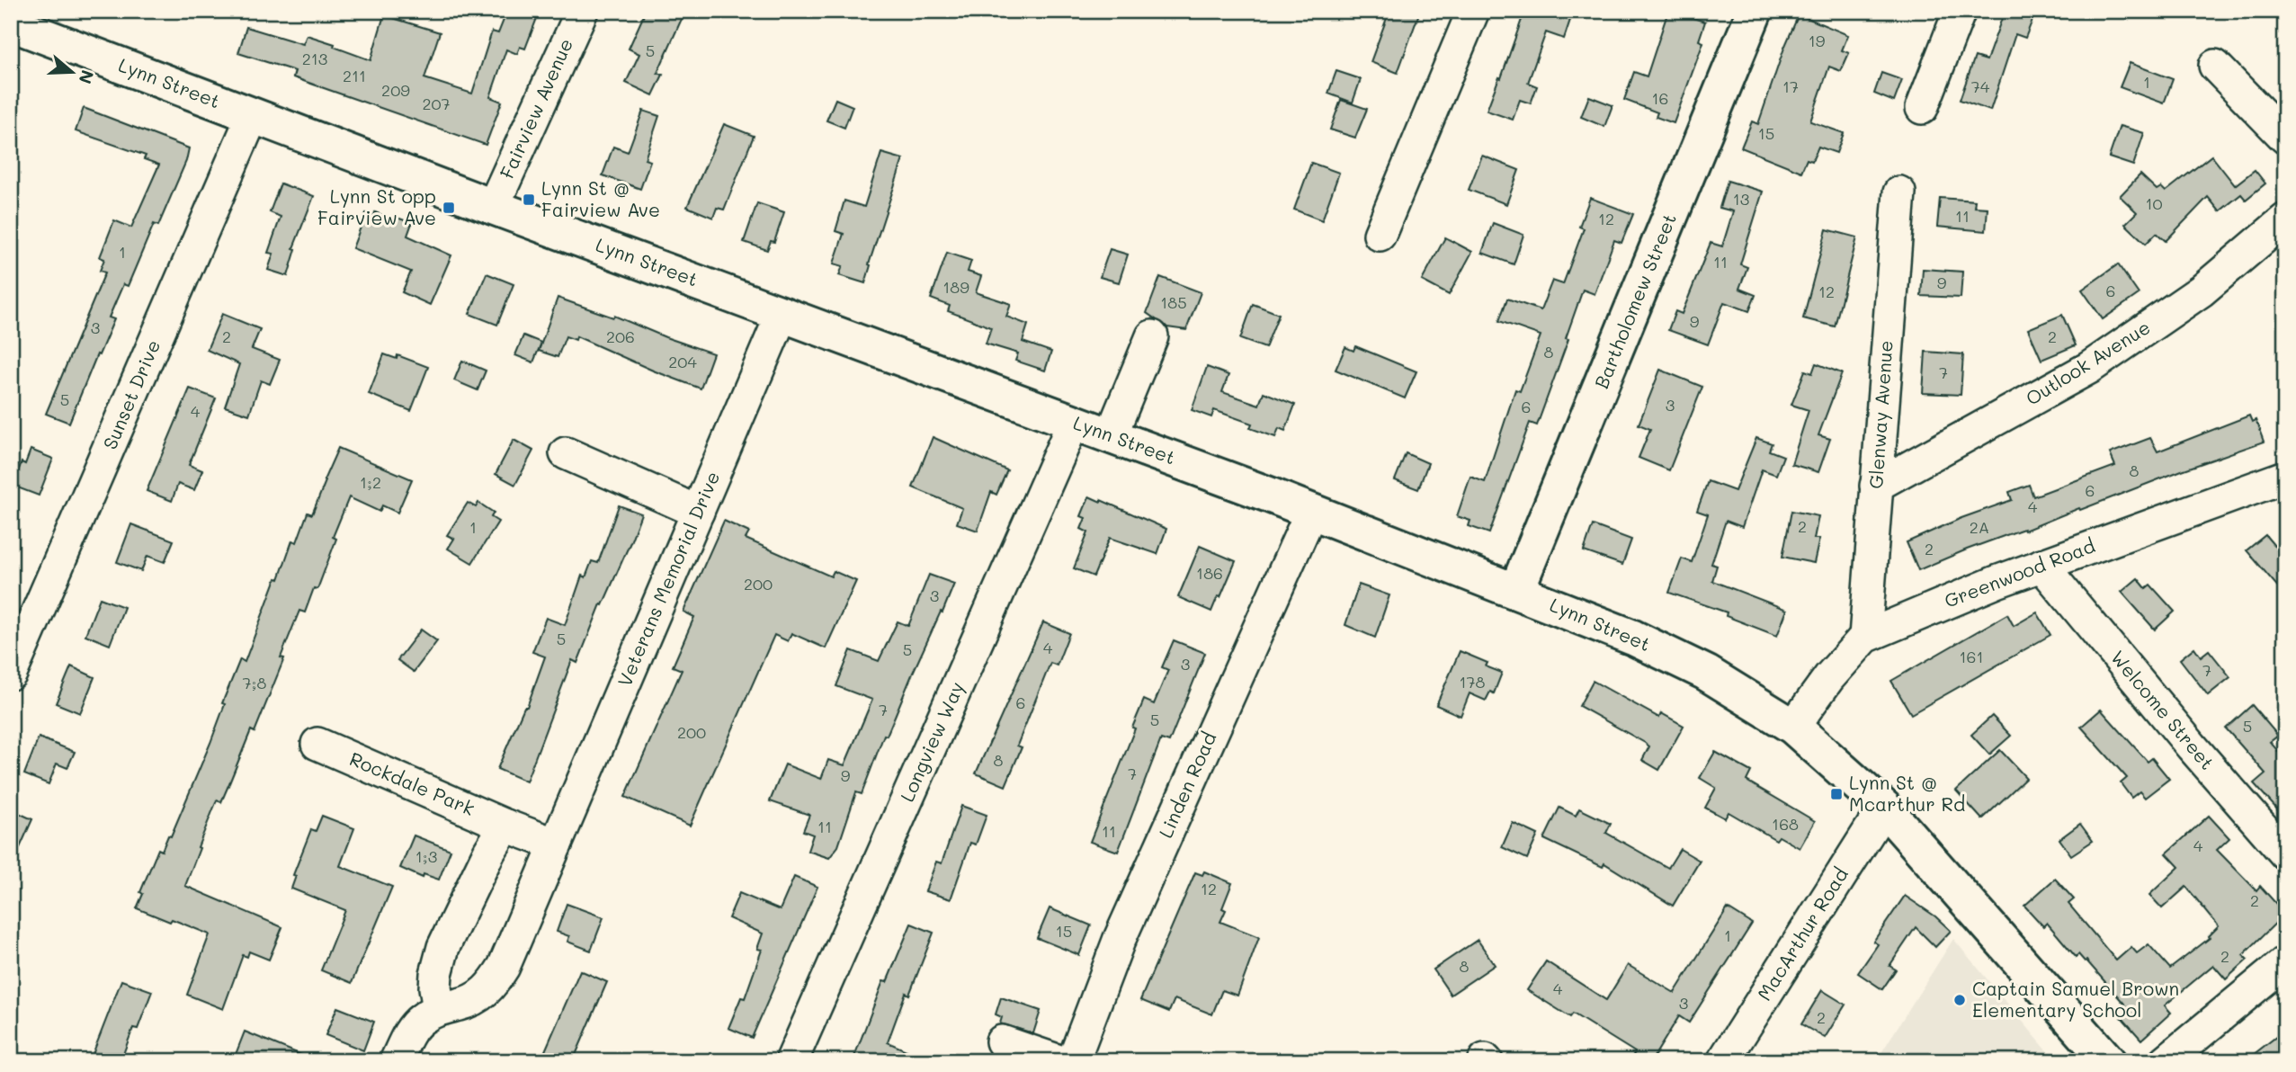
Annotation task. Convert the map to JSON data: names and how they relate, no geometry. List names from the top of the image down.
{
  "streets": {
    "main road": ["Lynn Street", "Bartholomew Street"],
    "street": [
      "Fairview Avenue",
      "Outlook Avenue",
      "Sunset Drive",
      "Glenway Avenue",
      "Greenwood Road",
      "Veterans Memorial Drive",
      "Welcome Street",
      "Longview Way",
      "Rockdale Park",
      "Linden Road",
      "MacArthur Road"
    ]
  },
  "crossings": [
    ["Lynn Street", "Fairview Avenue"],
    ["Lynn Street", "Bartholomew Street"],
    ["Lynn Street", "Sunset Drive"],
    ["Lynn Street", "Greenwood Road"],
    ["Lynn Street", "Veterans Memorial Drive"],
    ["Lynn Street", "Longview Way"],
    ["Lynn Street", "Linden Road"],
    ["Lynn Street", "MacArthur Road"],
    ["Outlook Avenue", "Glenway Avenue"],
    ["Glenway Avenue", "Greenwood Road"],
    ["Greenwood Road", "Welcome Street"]
  ],
  "places": {
    "transit": ["Lynn St @ Fairview Ave", "Lynn St opp Fairview Ave", "Lynn St @ Mcarthur Rd"],
    "other": ["Captain Samuel Brown Elementary School"]
  },
  "house_numbers": [
    "19",
    "5",
    "213",
    "211",
    "1",
    "17",
    "74",
    "209",
    "16",
    "207",
    "15",
    "13",
    "10",
    "11",
    "12",
    "1",
    "11",
    "9",
    "189",
    "6",
    "12",
    "185",
    "9",
    "3",
    "2",
    "206",
    "2",
    "8",
    "204",
    "7",
    "5",
    "3",
    "6",
    "4",
    "8",
    "1;2",
    "6",
    "4",
    "2",
    "1",
    "2A",
    "2",
    "186",
    "200",
    "3",
    "5",
    "4",
    "5",
    "161",
    "3",
    "7",
    "178",
    "7;8",
    "6",
    "7",
    "5",
    "5",
    "200",
    "8",
    "7",
    "9",
    "168",
    "11",
    "11",
    "4",
    "1;3",
    "12",
    "2",
    "15",
    "1",
    "2",
    "8",
    "4",
    "3",
    "2"
  ],
  "north": "right"
}
